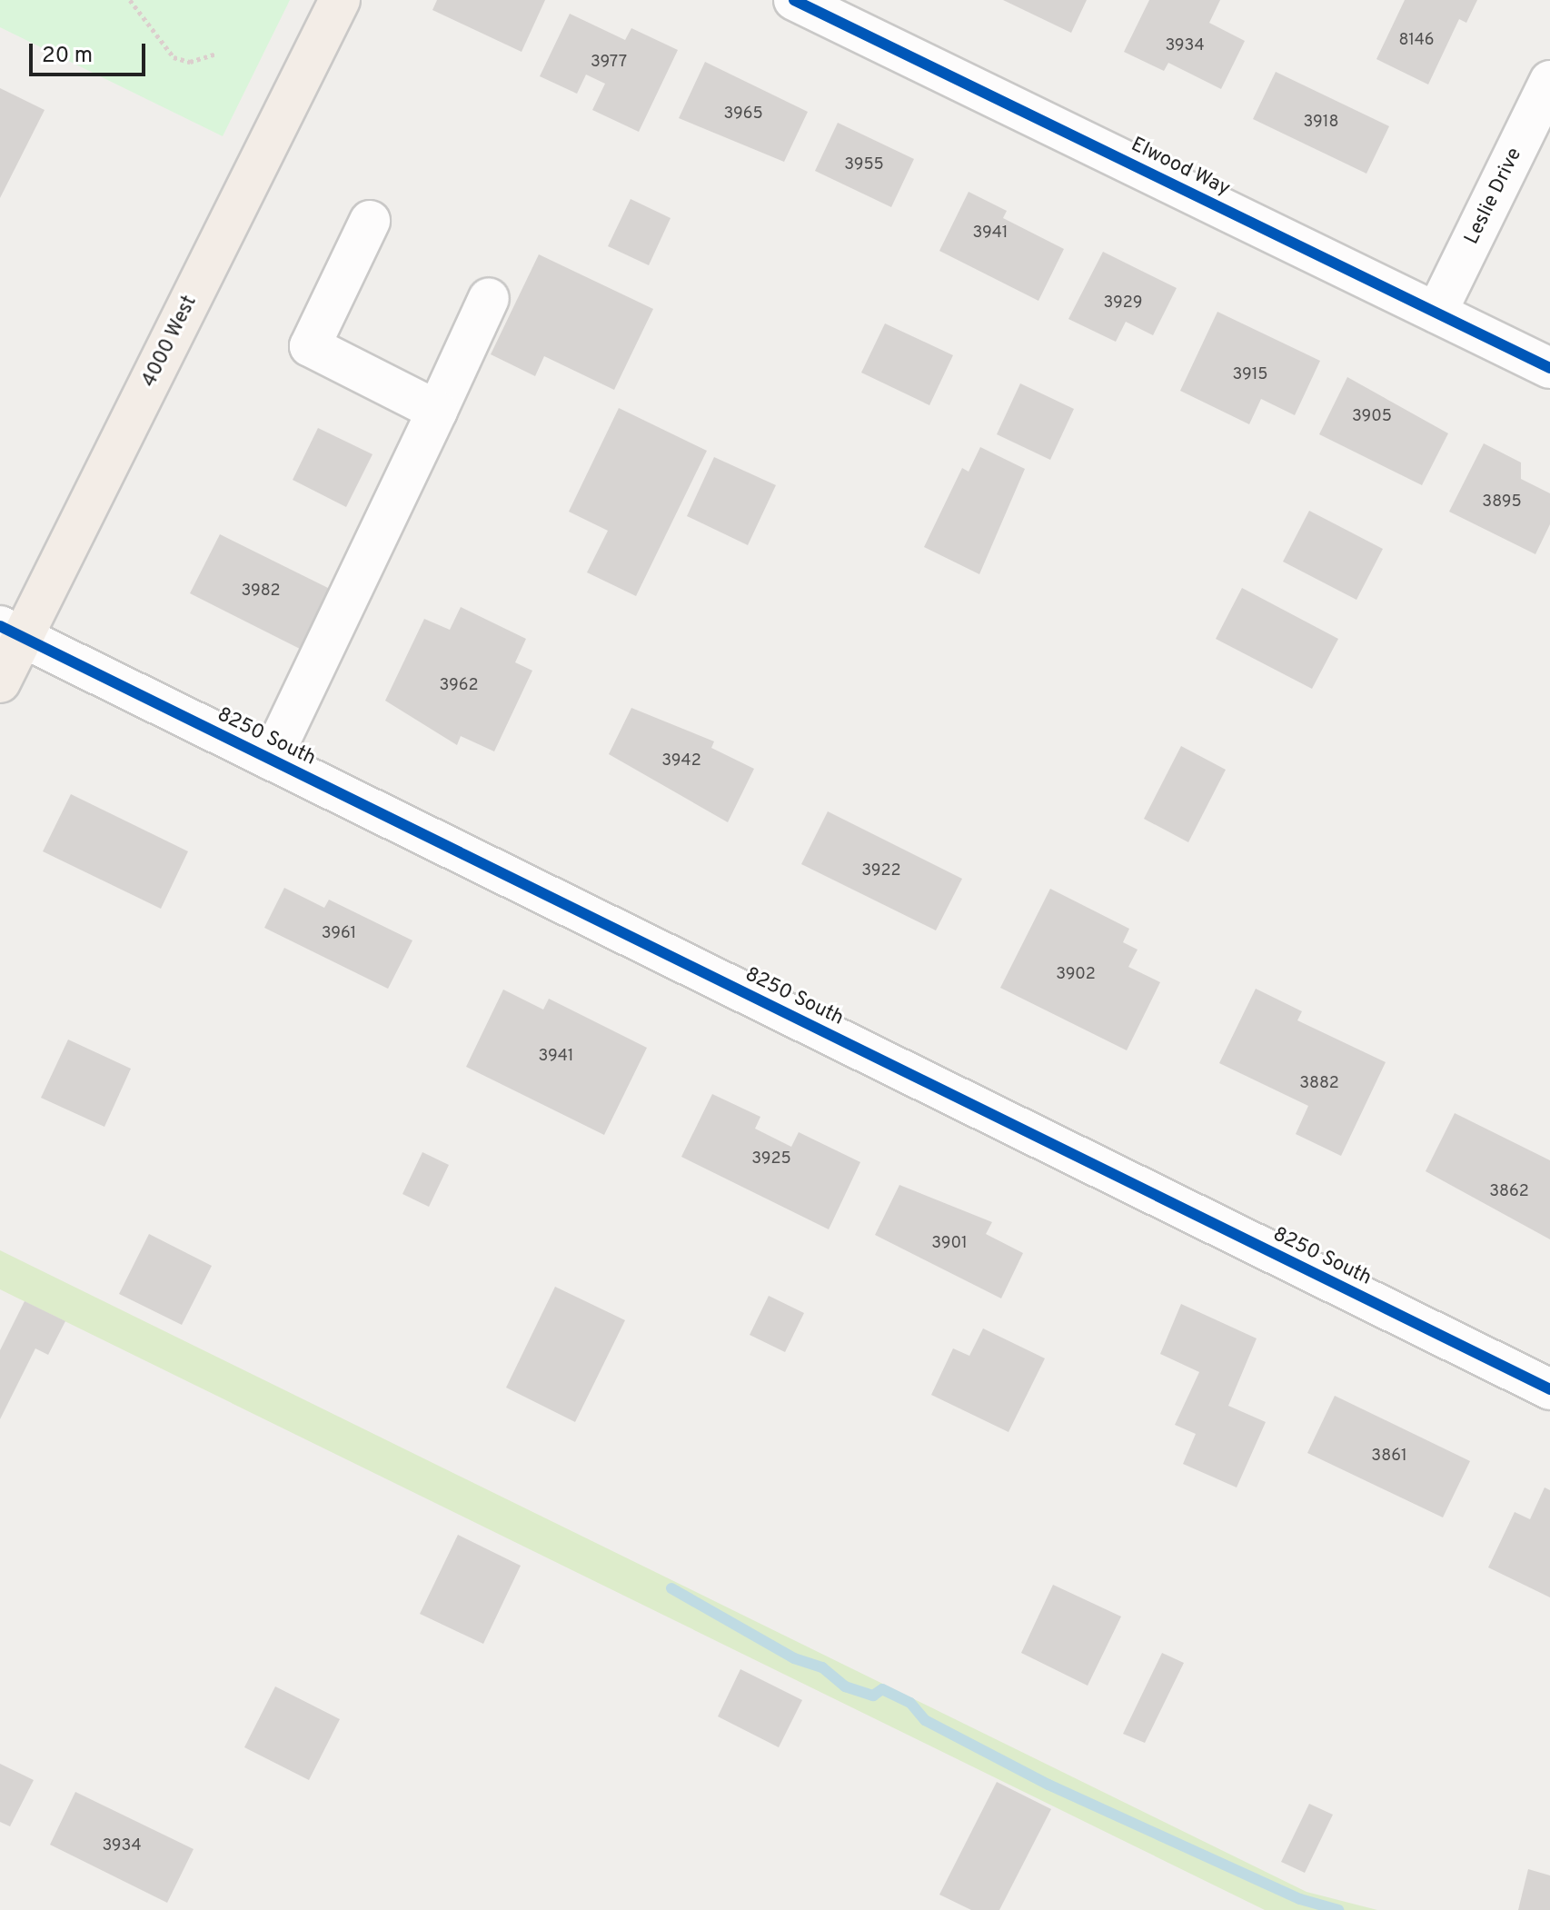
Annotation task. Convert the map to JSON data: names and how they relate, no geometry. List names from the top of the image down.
{
  "streets": {
    "main road": ["4000 West"],
    "street": ["Elwood Way", "Leslie Drive", "8250 South"]
  },
  "crossings": [
    ["Elwood Way", "Leslie Drive"],
    ["4000 West", "8250 South"]
  ],
  "house_numbers": [
    "8146",
    "3934",
    "3977",
    "3965",
    "3918",
    "3955",
    "3941",
    "3929",
    "3915",
    "3905",
    "3895",
    "3982",
    "3962",
    "3942",
    "3922",
    "3961",
    "3902",
    "3941",
    "3882",
    "3925",
    "3862",
    "3901",
    "3861",
    "3934"
  ],
  "scale_bar": "20 m"
}
